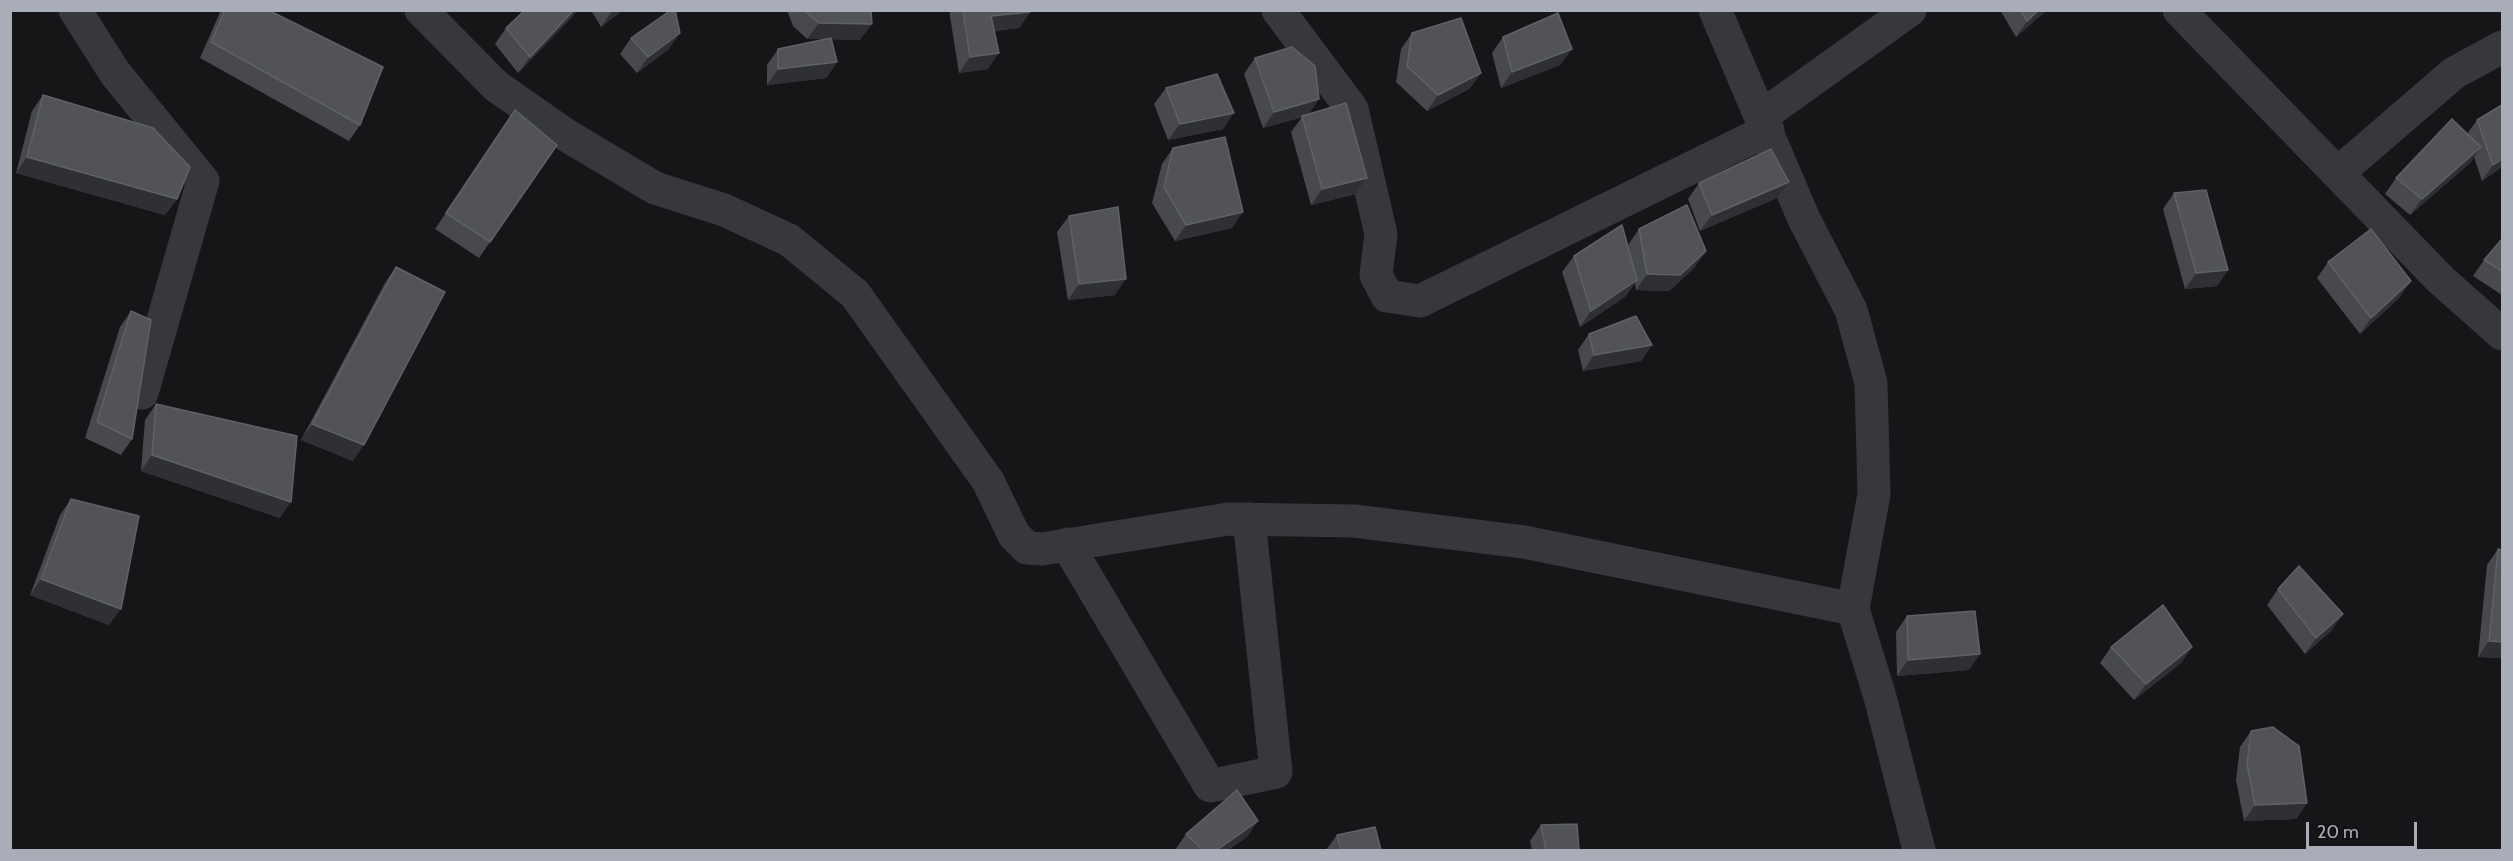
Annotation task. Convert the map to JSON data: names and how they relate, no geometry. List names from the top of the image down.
{
  "scale_bar": "20 m"
}
